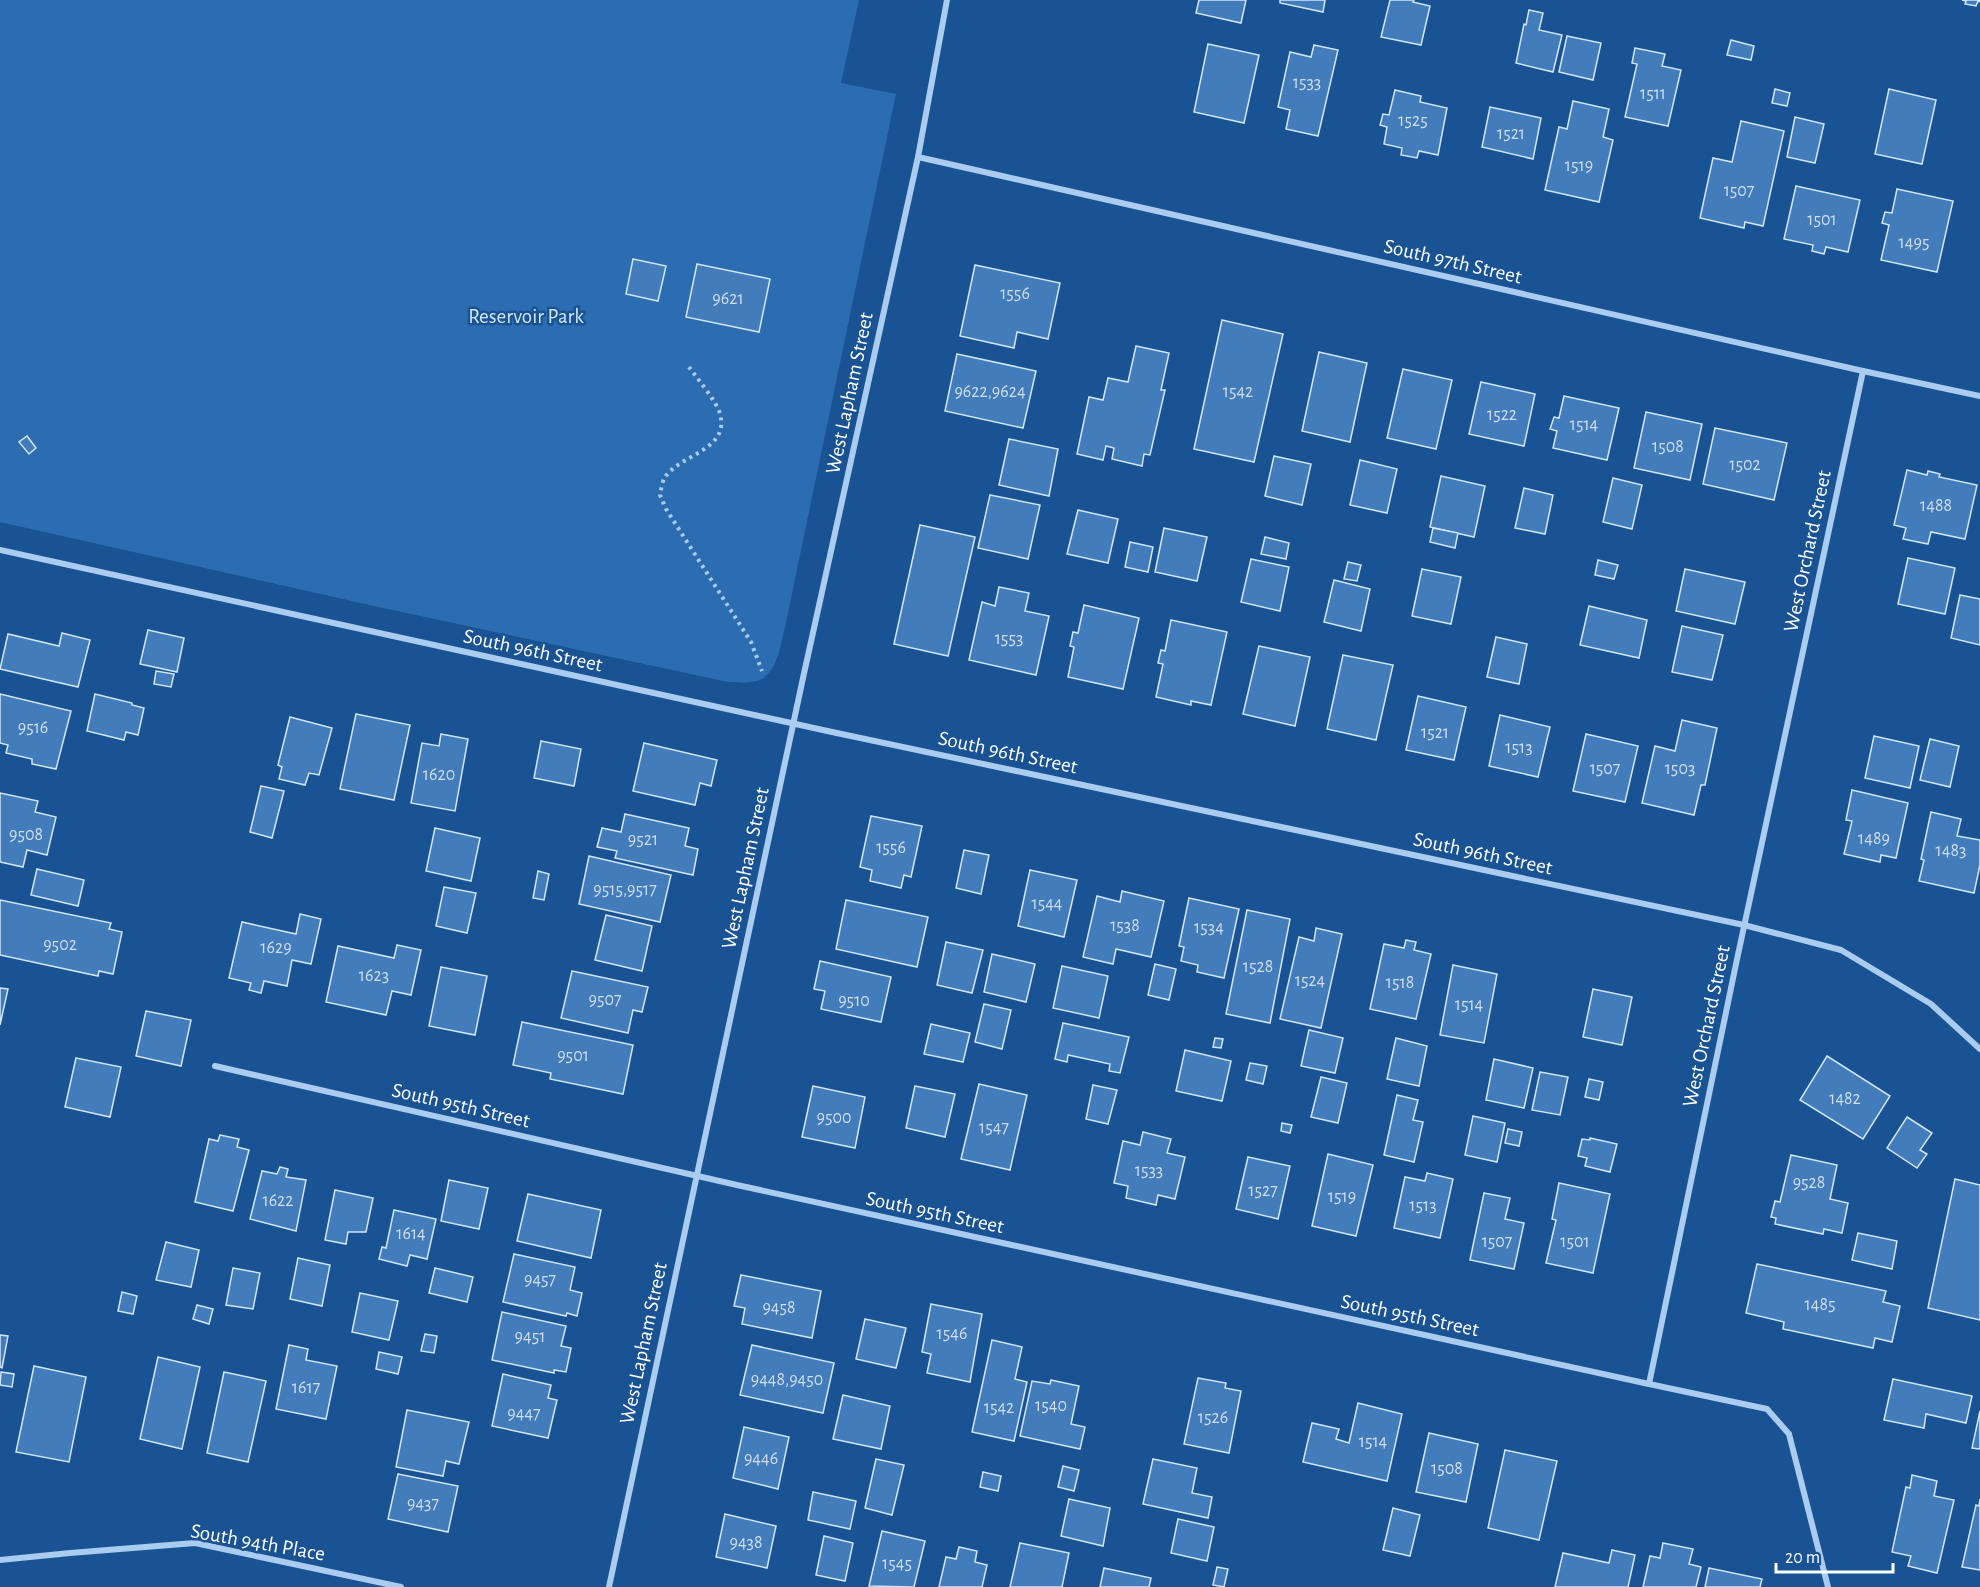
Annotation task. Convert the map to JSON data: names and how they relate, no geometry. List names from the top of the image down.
{
  "streets": {
    "street": [
      "South 97th Street",
      "West Lapham Street",
      "West Orchard Street",
      "South 96th Street",
      "South 95th Street",
      "South 94th Place"
    ]
  },
  "crossings": [
    ["South 97th Street", "West Lapham Street"],
    ["South 97th Street", "West Orchard Street"],
    ["West Lapham Street", "South 96th Street"],
    ["West Lapham Street", "South 95th Street"],
    ["West Orchard Street", "South 96th Street"],
    ["West Orchard Street", "South 95th Street"]
  ],
  "parks": ["Reservoir Park"],
  "house_numbers": [
    "1533",
    "1511",
    "1525",
    "1521",
    "1519",
    "1507",
    "1501",
    "1495",
    "1556",
    "9621",
    "9622,9624",
    "1542",
    "1522",
    "1514",
    "1508",
    "1502",
    "1488",
    "1553",
    "9516",
    "1521",
    "1513",
    "1507",
    "1503",
    "1620",
    "9508",
    "1489",
    "9521",
    "1556",
    "1483",
    "9515,9517",
    "1544",
    "1538",
    "1534",
    "9502",
    "1629",
    "1528",
    "1623",
    "1524",
    "1518",
    "9507",
    "9510",
    "1514",
    "9501",
    "1482",
    "9500",
    "1547",
    "1533",
    "9528",
    "1527",
    "1519",
    "1622",
    "1513",
    "1614",
    "1507",
    "1501",
    "9457",
    "1485",
    "9458",
    "1546",
    "9451",
    "9448,9450",
    "1617",
    "1540",
    "1542",
    "9447",
    "1526",
    "1514",
    "9446",
    "1508",
    "9437",
    "9438",
    "1545"
  ],
  "scale_bar": "20 m"
}
